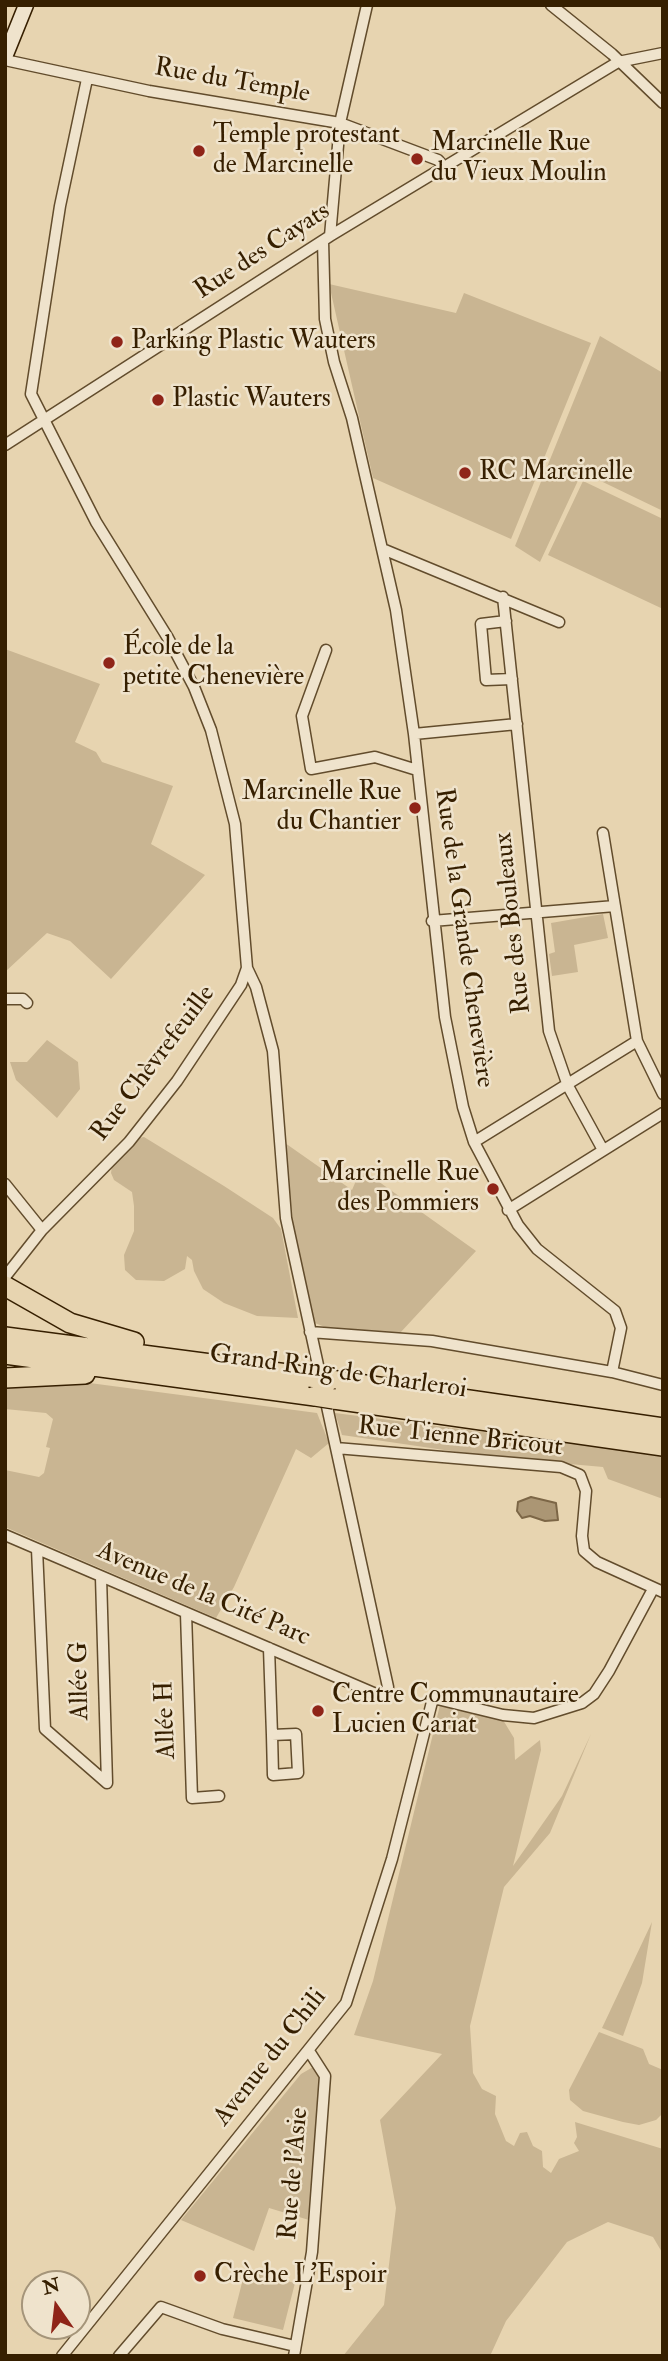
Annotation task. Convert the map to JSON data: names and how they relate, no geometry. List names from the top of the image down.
{
  "streets": {
    "highway": ["Grand Ring de Charleroi"],
    "street": [
      "Rue du Temple",
      "Rue des Cayats",
      "Rue des Bouleaux",
      "Rue de la Grande Chenevière",
      "Rue Chèvrefeuille",
      "Rue Tienne Bricout",
      "Avenue de la Cité Parc",
      "Allée G",
      "Allée H",
      "Avenue du Chili",
      "Rue de l'Asie"
    ]
  },
  "crossings": [
    ["Rue du Temple", "Rue des Cayats"],
    ["Rue du Temple", "Rue de la Grande Chenevière"],
    ["Rue des Cayats", "Rue de la Grande Chenevière"],
    ["Rue Tienne Bricout", "Avenue de la Cité Parc"],
    ["Rue Tienne Bricout", "Avenue du Chili"],
    ["Avenue de la Cité Parc", "Allée G"],
    ["Avenue de la Cité Parc", "Allée H"],
    ["Avenue du Chili", "Rue de l'Asie"]
  ],
  "places": [
    "Temple protestant de Marcinelle",
    "Marcinelle Rue du Vieux Moulin",
    "Parking Plastic Wauters",
    "Plastic Wauters",
    "RC Marcinelle",
    "École de la petite Chenevière",
    "Marcinelle Rue du Chantier",
    "Marcinelle Rue des Pommiers",
    "Centre Communautaire Lucien Cariat",
    "Crèche L'Espoir"
  ],
  "north": "top"
}
